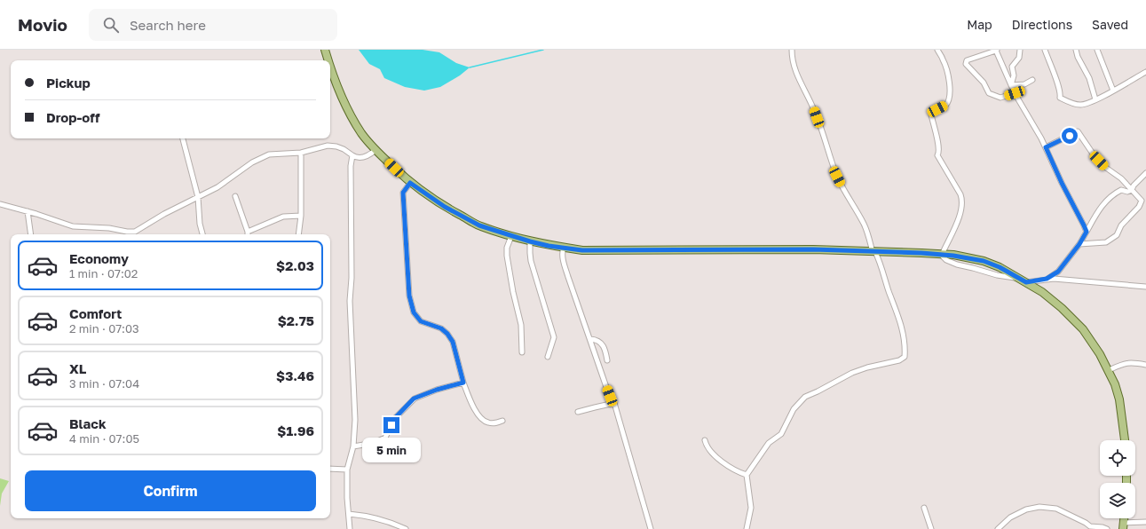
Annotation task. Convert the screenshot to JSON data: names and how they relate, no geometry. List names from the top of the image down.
{
  "page": {
    "header": "Movio",
    "search": "Search here",
    "nav": ["Map", "Directions", "Saved"],
    "banner": ["Pickup", "Drop-off"],
    "list": [
      {
        "name": "Economy",
        "note": "1 min · 07:02",
        "value": "$2.03"
      },
      {
        "name": "Comfort",
        "note": "2 min · 07:03",
        "value": "$2.75"
      },
      {
        "name": "XL",
        "note": "3 min · 07:04",
        "value": "$3.46"
      },
      {
        "name": "Black",
        "note": "4 min · 07:05",
        "value": "$1.96"
      }
    ],
    "bubble": "5 min",
    "buttons": "Confirm"
  }
}
